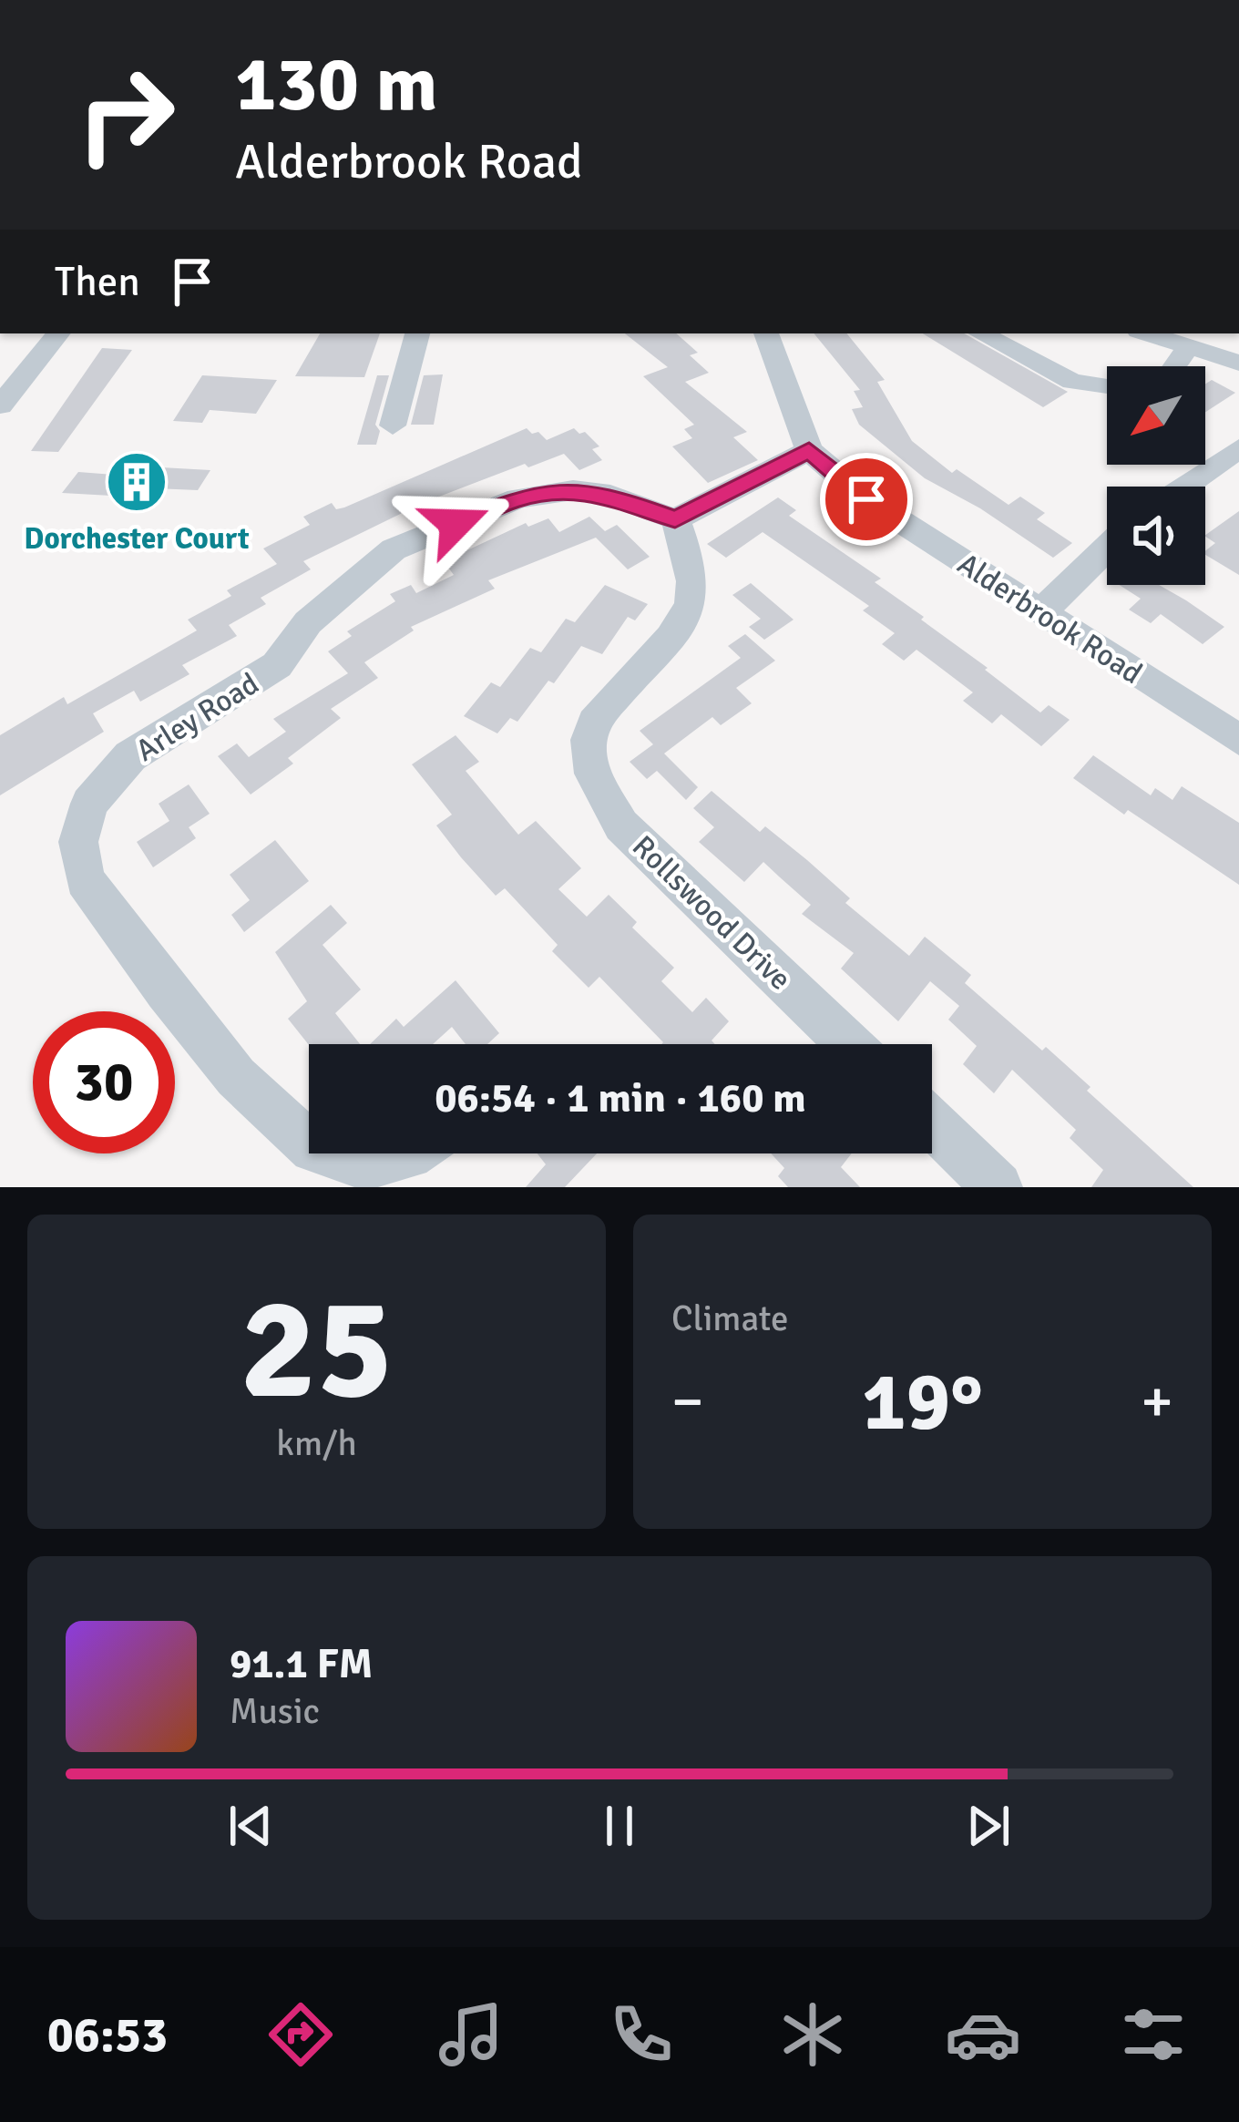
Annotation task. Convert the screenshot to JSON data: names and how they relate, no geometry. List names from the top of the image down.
{
  "streets": {
    "street": ["Alderbrook Road", "Arley Road", "Rollswood Drive"]
  },
  "crossings": [
    ["Arley Road", "Rollswood Drive"]
  ],
  "places": {
    "building": ["Dorchester Court"]
  },
  "north": "bottom left",
  "page": {
    "turn": ["130 m", "Alderbrook Road"],
    "then": "Then",
    "limit": "30",
    "trip": "06:54 · 1 min · 160 m",
    "tile": [
      ["25", "km/h"],
      "Climate"
    ],
    "heat": ["−", "19°", "+"],
    "song": ["91.1 FM", "Music"],
    "tabs": "06:53"
  }
}
